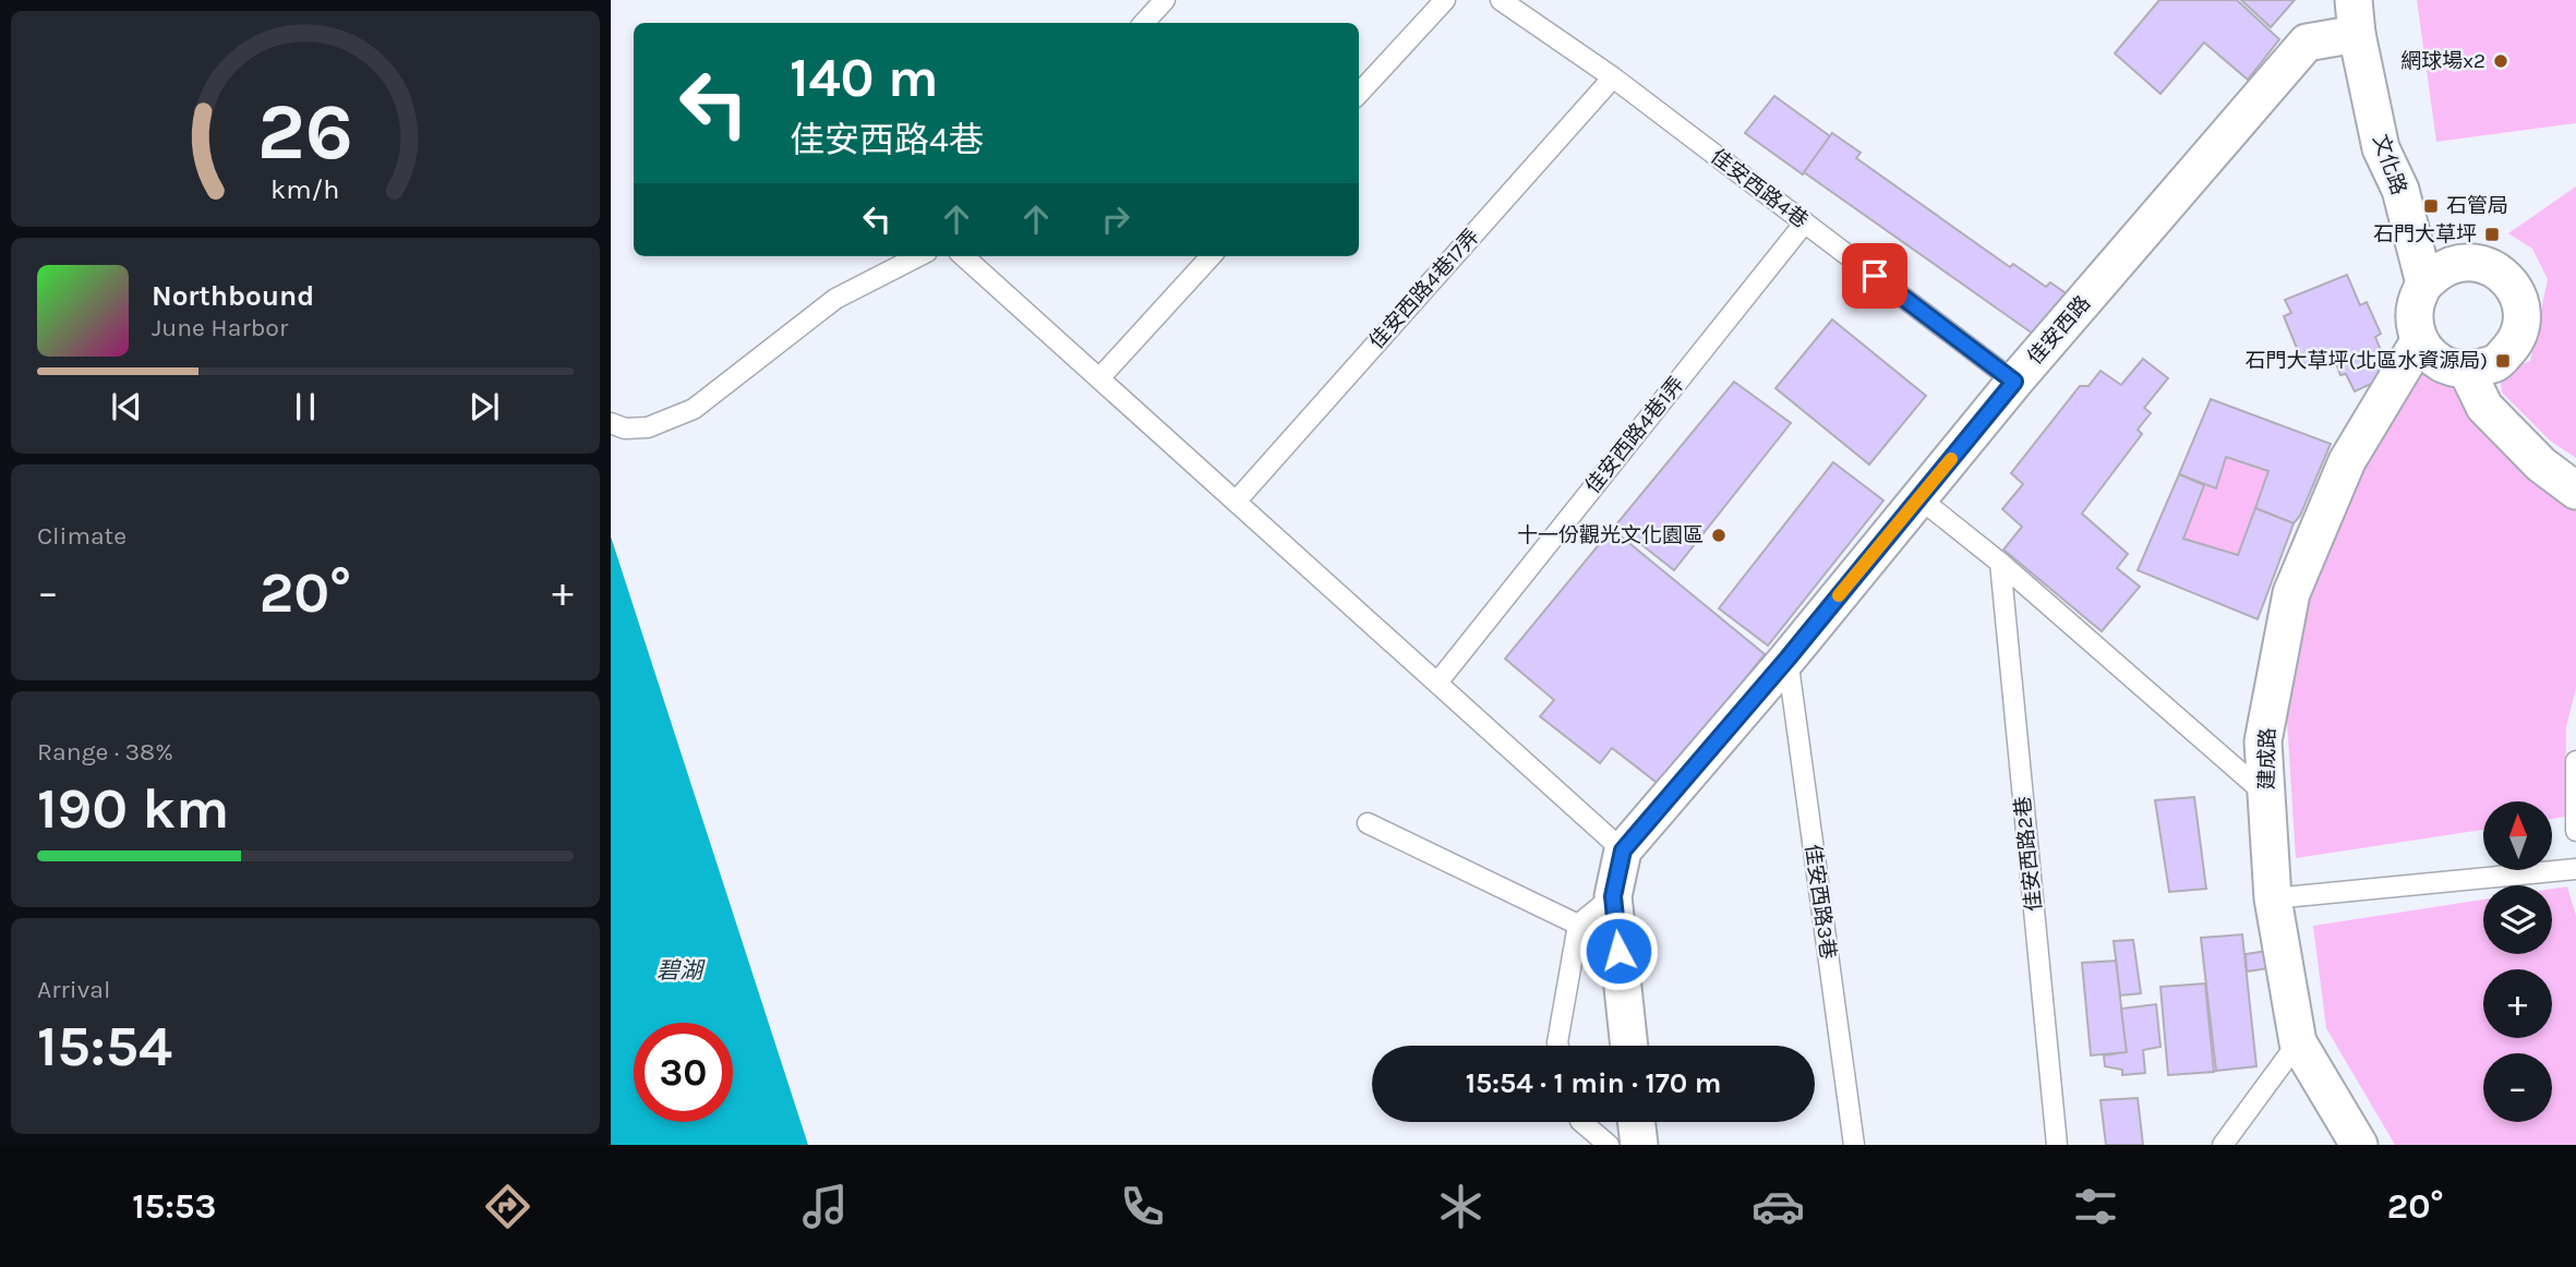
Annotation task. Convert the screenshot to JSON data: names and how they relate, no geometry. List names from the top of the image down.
{
  "streets": {
    "street": ["文化路", "佳安西路", "建成路"],
    "lane": [
      "佳安西路4巷",
      "佳安西路4巷17弄",
      "佳安西路4巷1弄",
      "佳安西路2巷",
      "佳安西路3巷"
    ]
  },
  "crossings": [
    ["文化路", "佳安西路"],
    ["文化路", "建成路"],
    ["佳安西路4巷", "佳安西路4巷17弄"],
    ["佳安西路4巷", "佳安西路"],
    ["佳安西路4巷", "佳安西路4巷1弄"],
    ["佳安西路", "佳安西路3巷"]
  ],
  "water": ["碧湖"],
  "places": {
    "other": ["網球場x2", "十一份觀光文化園區"],
    "transit": ["石管局", "石門大草坪", "石門大草坪(北區水資源局)"]
  },
  "north": "top",
  "page": {
    "turn": ["140 m", "佳安西路4巷"],
    "song": ["Northbound", "June Harbor"],
    "tile": [
      "Climate",
      ["Range · 38%", "190 km"],
      ["Arrival", "15:54"]
    ],
    "heat": ["−", "20°", "+"],
    "map_buttons": ["+", "−"],
    "limit": "30",
    "trip": "15:54 · 1 min · 170 m",
    "tabs": ["15:53", "20°"],
    "gauge": ["26", "km/h"]
  }
}
